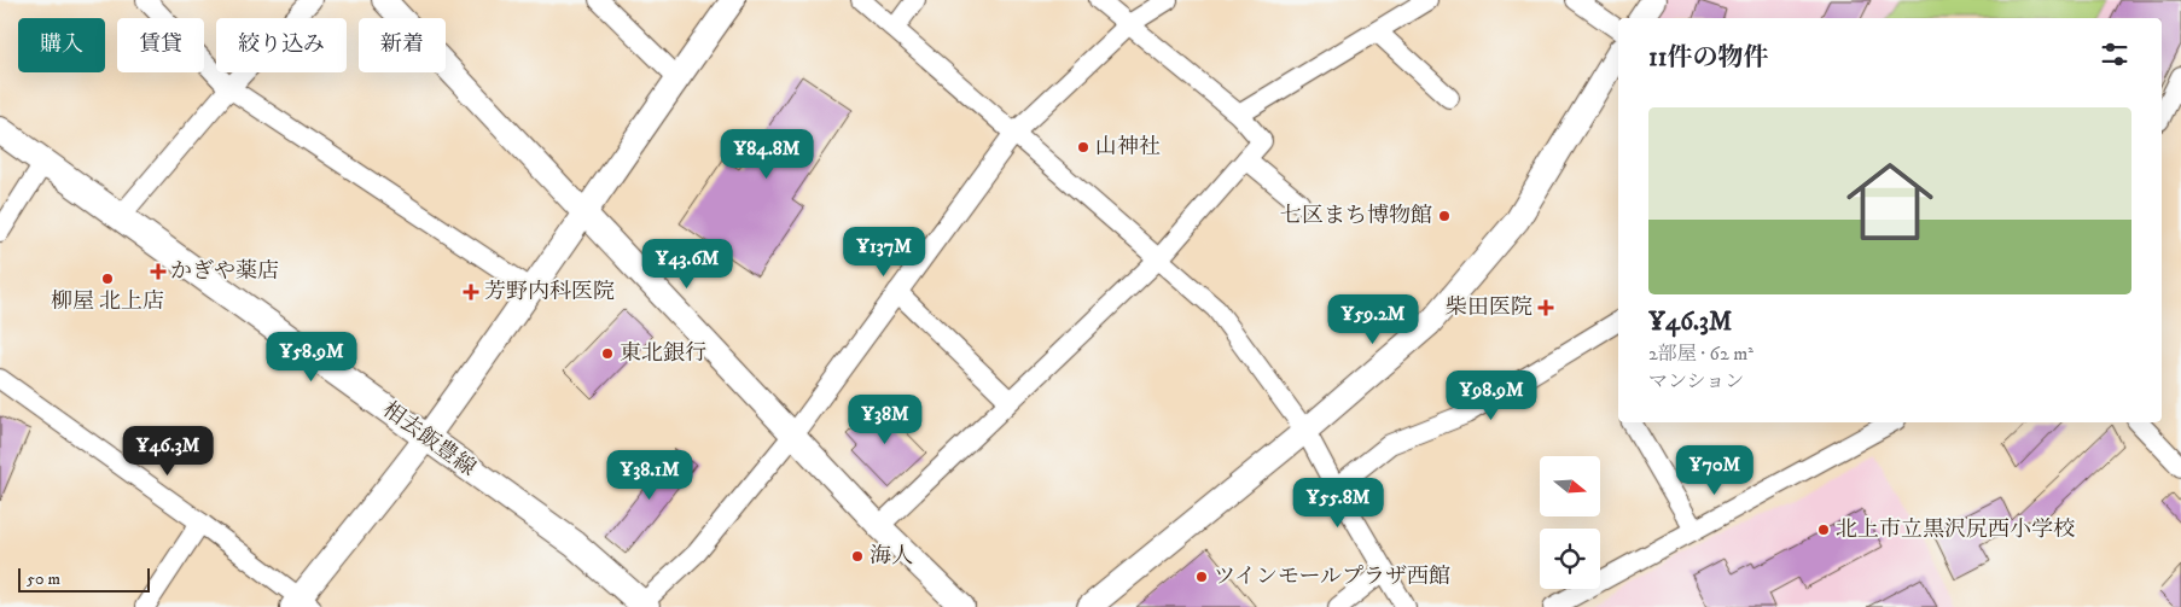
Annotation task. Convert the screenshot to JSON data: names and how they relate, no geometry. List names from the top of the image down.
{
  "streets": {
    "main road": ["相去飯豊線"]
  },
  "places": {
    "other": [
      "山神社",
      "七区まち博物館",
      "柳屋 北上店",
      "東北銀行",
      "北上市立黒沢尻西小学校",
      "海人",
      "ツインモールプラザ西館"
    ],
    "health": ["かぎや薬店", "芳野内科医院", "柴田医院"]
  },
  "scale_bar": "50 m",
  "north": "right",
  "page": {
    "chip": [
      "購入",
      "賃貸",
      "絞り込み",
      "新着"
    ],
    "heading": "11件の物件",
    "list": [
      {
        "name": "¥46.3M",
        "note": "2部屋 · 62 m² · マンション"
      }
    ],
    "price": [
      "¥84.8M",
      "¥137M",
      "¥43.6M",
      "¥59.2M",
      "¥58.9M",
      "¥98.9M",
      "¥38M",
      "¥46.3M",
      "¥70M",
      "¥38.1M",
      "¥55.8M"
    ],
    "scale": "50 m"
  }
}
